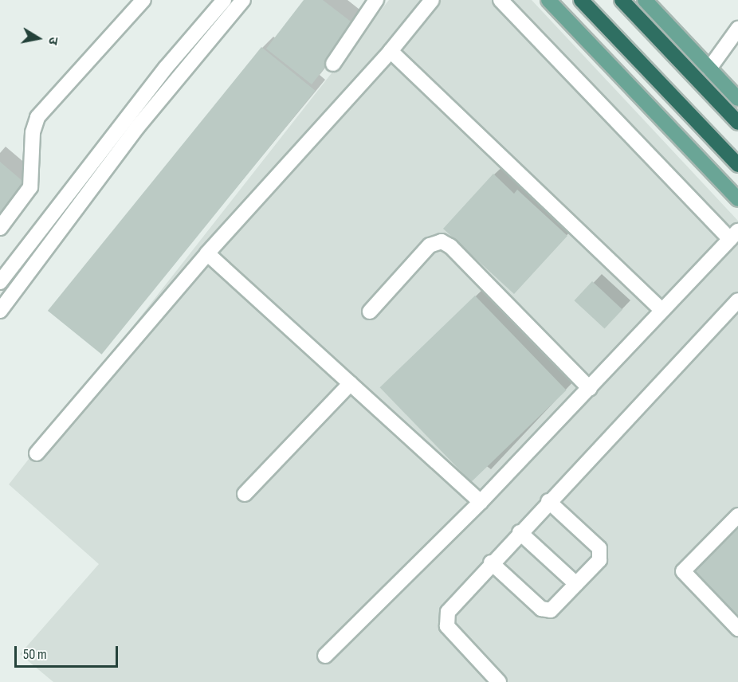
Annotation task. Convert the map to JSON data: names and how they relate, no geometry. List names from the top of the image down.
{
  "scale_bar": "50 m",
  "north": "right"
}
